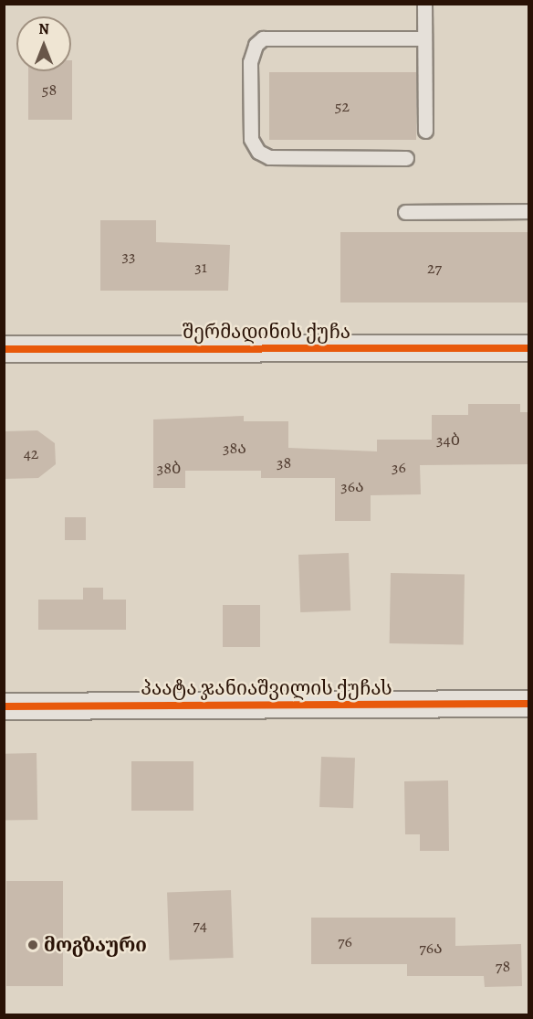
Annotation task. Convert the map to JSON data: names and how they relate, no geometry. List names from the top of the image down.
{
  "streets": {
    "street": ["შერმადინის ქუჩა", "პაატა ჯანიაშვილის ქუჩას"]
  },
  "places": ["მოგზაური"],
  "house_numbers": [
    "58",
    "52",
    "33",
    "31",
    "27",
    "34ბ",
    "38ა",
    "42",
    "38",
    "36",
    "38ბ",
    "36ა",
    "74",
    "76",
    "76ა",
    "78"
  ],
  "north": "top"
}
